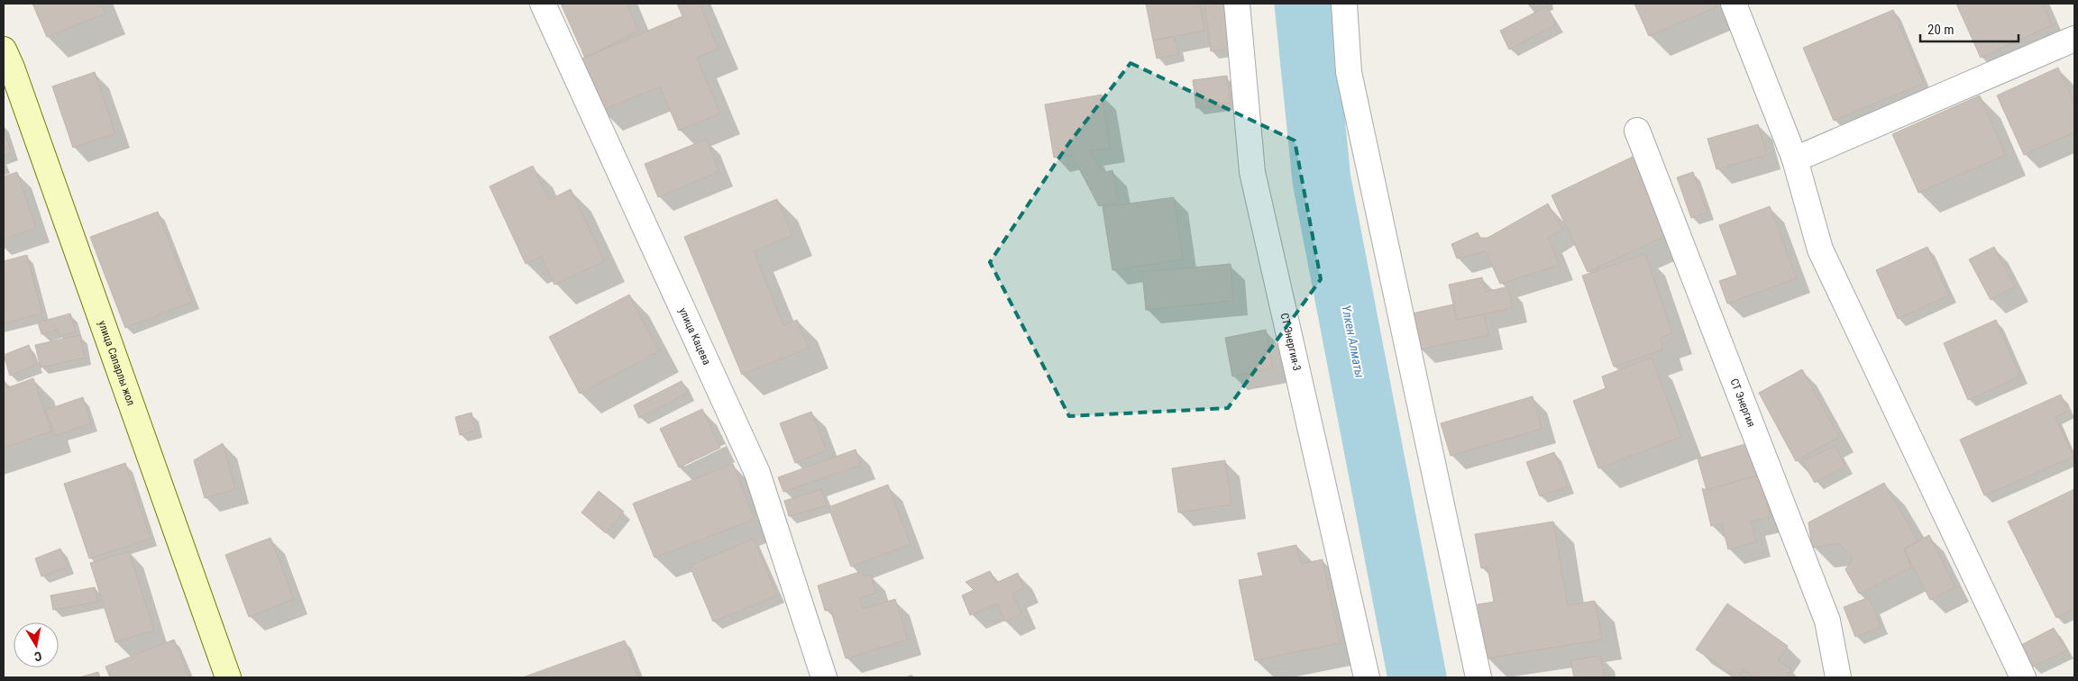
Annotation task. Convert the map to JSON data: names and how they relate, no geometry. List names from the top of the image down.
{
  "streets": {
    "street": [
      "улица Кацева",
      "СТ Энергия-3",
      "улица Сапарлы жол",
      "СТ Энергия"
    ]
  },
  "water": ["Үлкен Алматы"],
  "scale_bar": "20 m",
  "north": "bottom"
}
